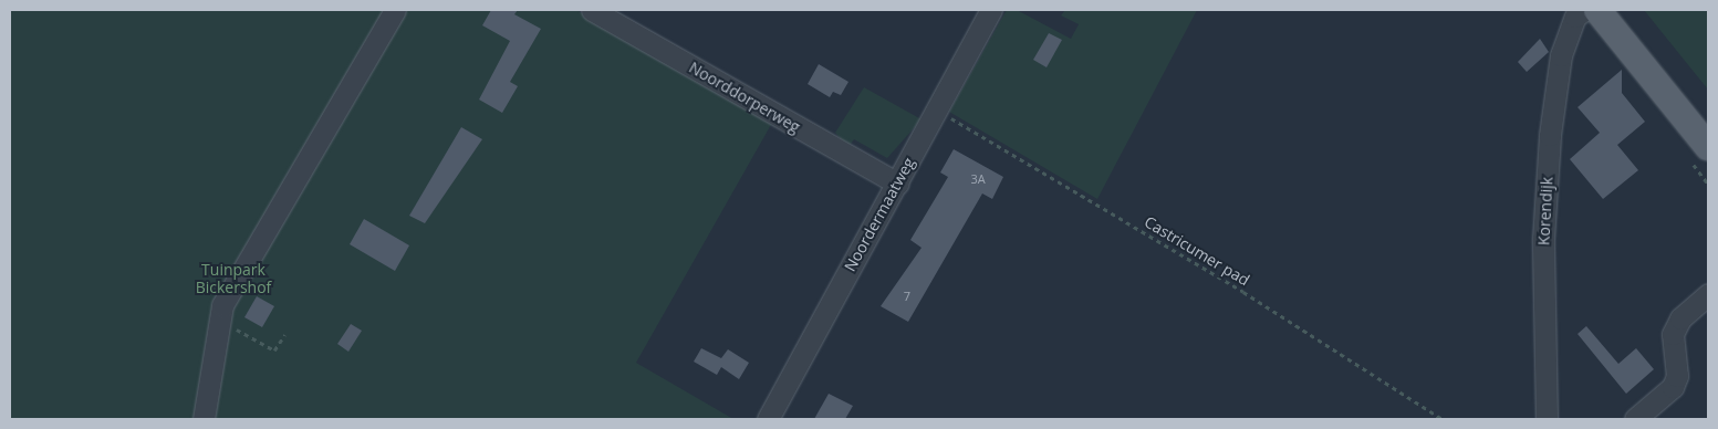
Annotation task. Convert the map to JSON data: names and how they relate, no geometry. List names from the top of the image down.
{
  "streets": {
    "street": ["Noorddorperweg", "Korendijk", "Noordermaatweg"],
    "path": ["Castricumer pad"]
  },
  "crossings": [
    ["Noorddorperweg", "Noordermaatweg"],
    ["Noordermaatweg", "Castricumer pad"]
  ],
  "parks": ["Tuinpark Bickershof"],
  "house_numbers": ["3A", "7"]
}
